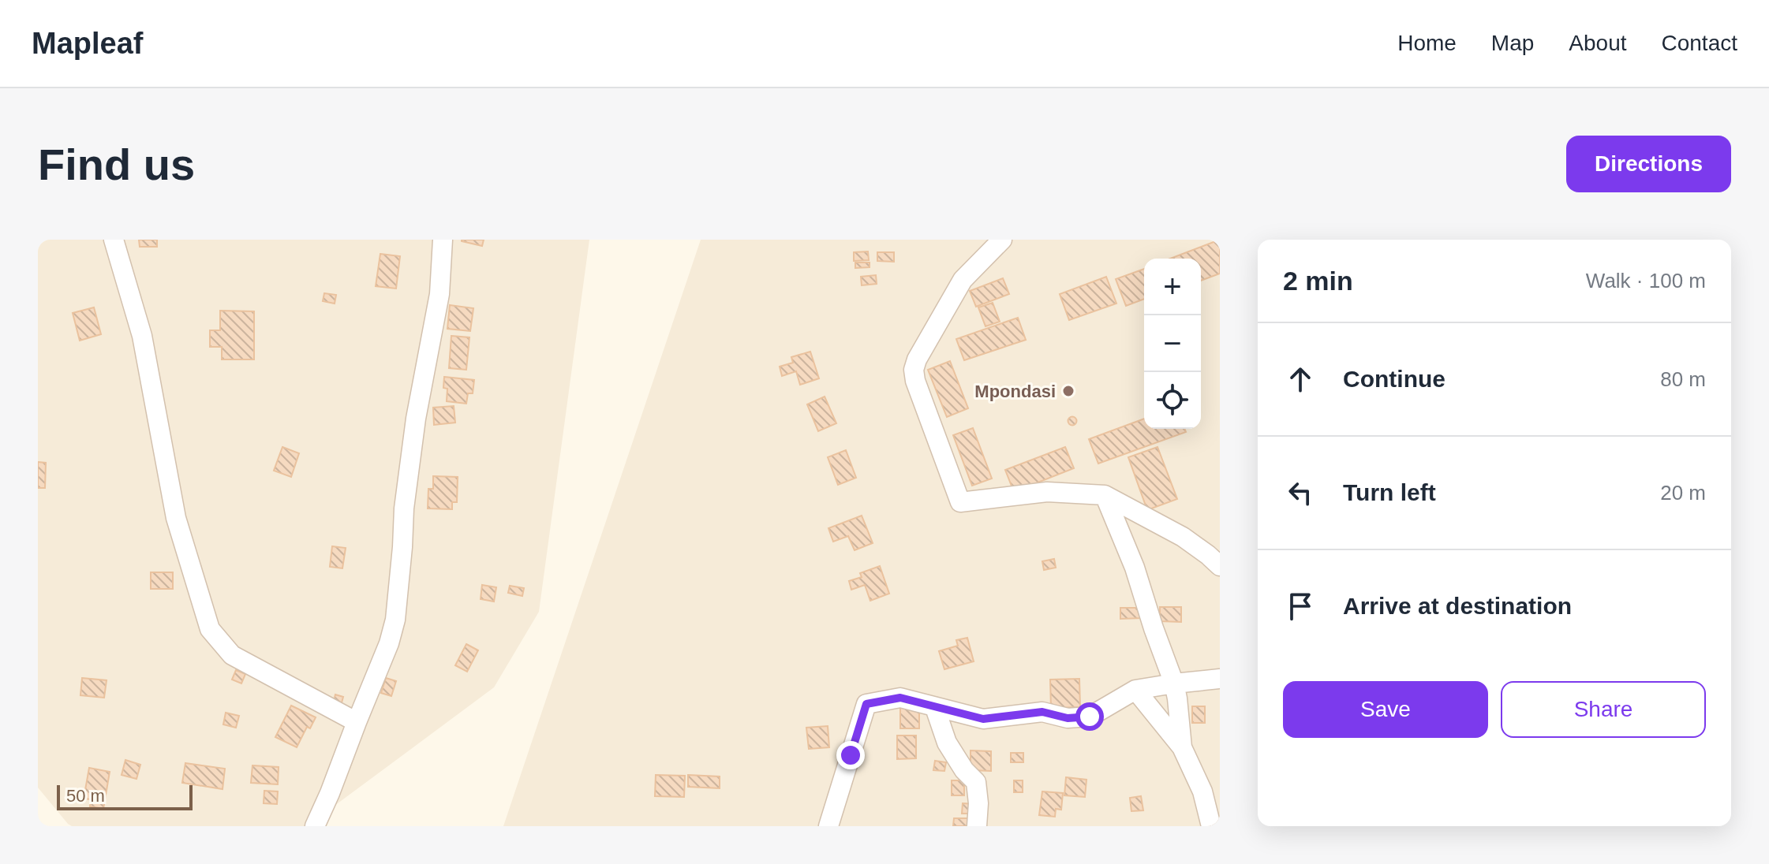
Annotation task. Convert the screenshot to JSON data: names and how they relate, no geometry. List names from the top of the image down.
{
  "places": ["Mpondasi"],
  "scale_bar": "50 m",
  "page": {
    "header": "Mapleaf",
    "nav": [
      "Home",
      "Map",
      "About",
      "Contact"
    ],
    "buttons": [
      "Directions",
      ["Save", "Share"]
    ],
    "title": "Find us",
    "heading": ["2 min", "Walk · 100 m"],
    "map_buttons": ["+", "−"],
    "list": [
      ["Continue", "80 m"],
      ["Turn left", "20 m"],
      "Arrive at destination"
    ],
    "scale": "50 m"
  }
}
